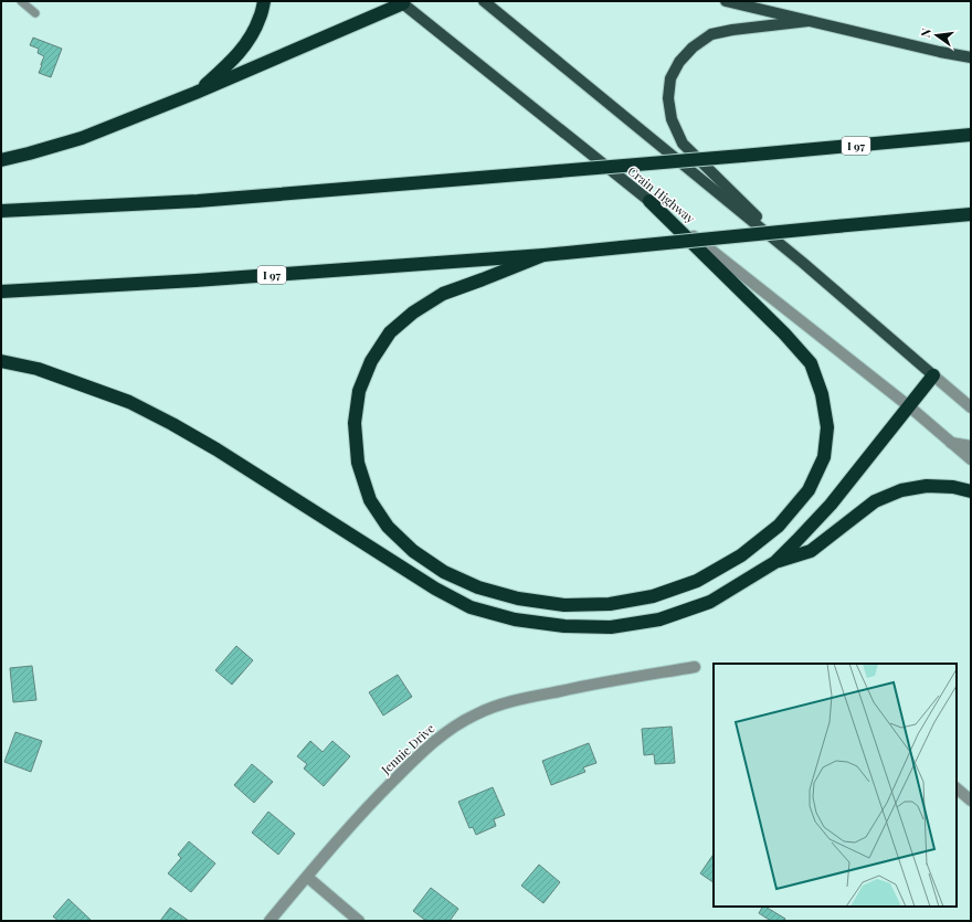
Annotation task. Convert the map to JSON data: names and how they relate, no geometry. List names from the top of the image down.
{
  "streets": {
    "highway": ["I 97"],
    "main road": ["Crain Highway"],
    "street": ["Jennie Drive"]
  },
  "north": "left"
}
